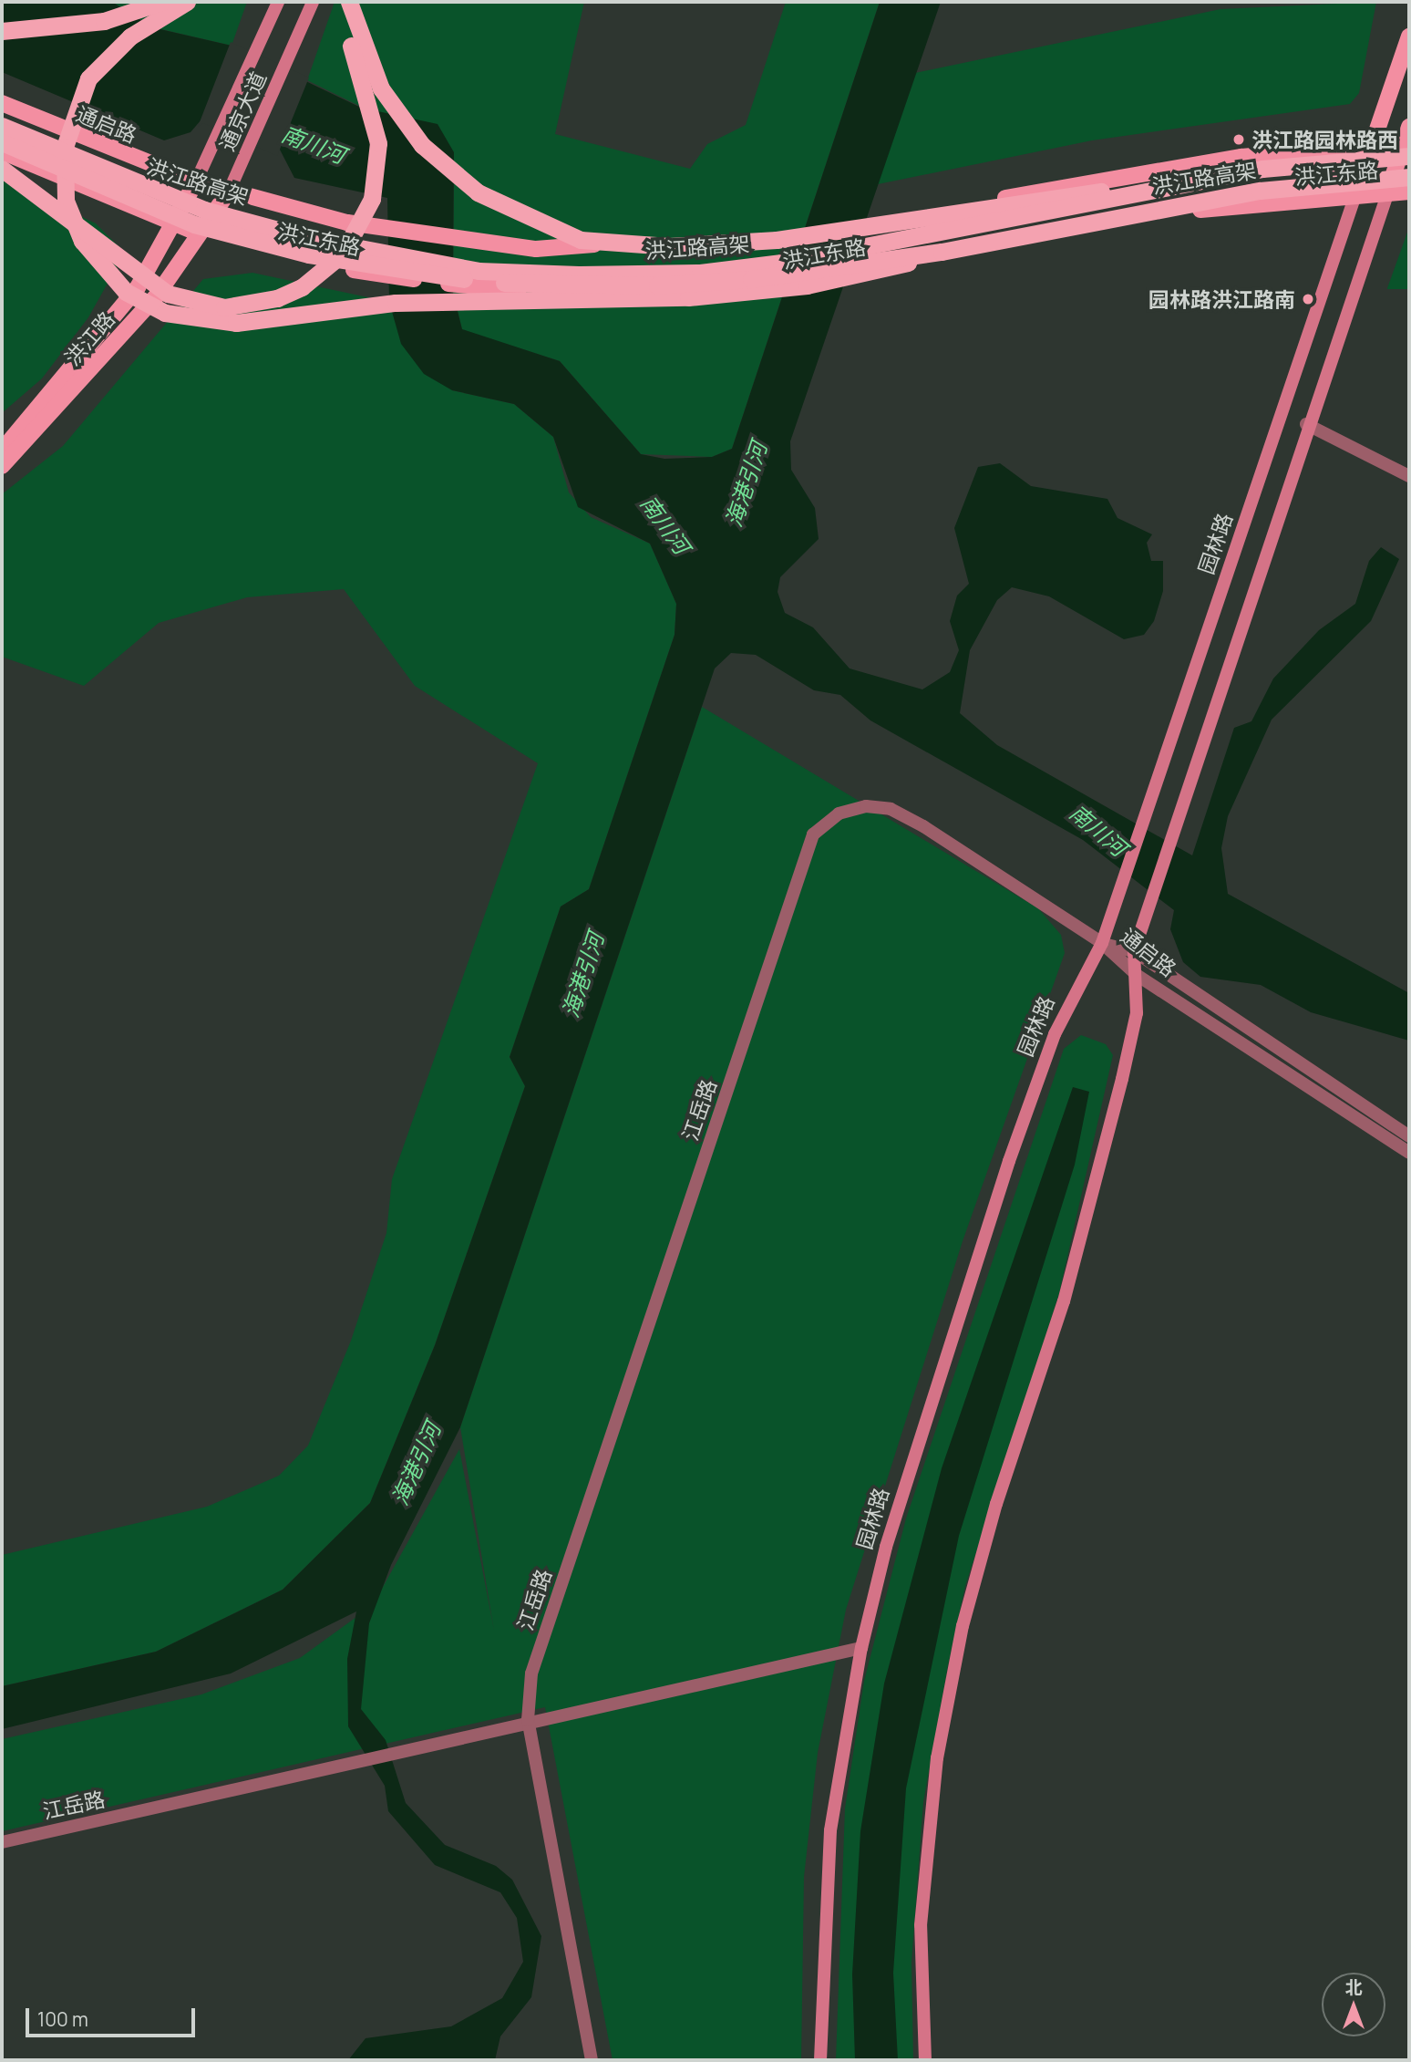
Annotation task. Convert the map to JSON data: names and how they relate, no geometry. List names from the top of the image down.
{
  "streets": {
    "highway": ["洪江路高架"],
    "main road": [
      "通京大道",
      "通启路",
      "洪江东路",
      "洪江路",
      "园林路"
    ],
    "street": ["江岳路"]
  },
  "crossings": [
    ["通京大道", "通启路"],
    ["通京大道", "洪江东路"],
    ["通京大道", "洪江路"],
    ["通启路", "洪江东路"],
    ["通启路", "园林路"],
    ["通启路", "江岳路"],
    ["洪江东路", "洪江路高架"],
    ["洪江东路", "洪江路"],
    ["洪江东路", "园林路"],
    ["园林路", "江岳路"]
  ],
  "water": ["南川河", "海港引河"],
  "places": ["洪江路园林路西", "园林路洪江路南"],
  "scale_bar": "100 m",
  "north": "top"
}
